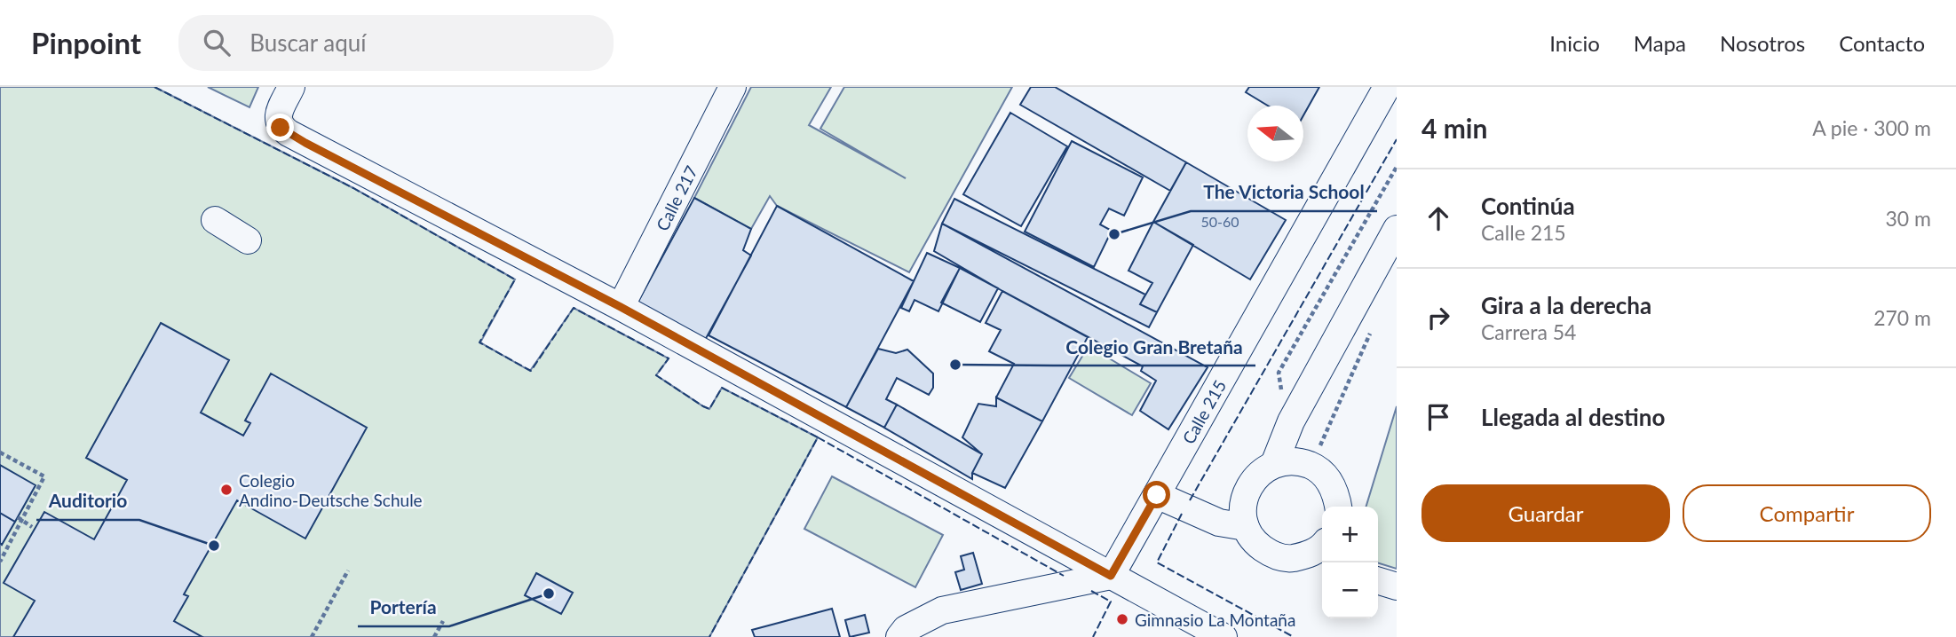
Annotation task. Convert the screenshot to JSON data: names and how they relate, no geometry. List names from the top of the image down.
{
  "streets": {
    "street": ["Calle 217", "Calle 215"]
  },
  "places": [
    "The Victoria School",
    "Colegio Gran Bretaña",
    "Colegio Andino-Deutsche Schule",
    "Auditorio",
    "Portería",
    "Gimnasio La Montaña"
  ],
  "house_numbers": ["50-60"],
  "north": "left",
  "page": {
    "header": "Pinpoint",
    "search": "Buscar aquí",
    "nav": [
      "Inicio",
      "Mapa",
      "Nosotros",
      "Contacto"
    ],
    "heading": ["4 min", "A pie · 300 m"],
    "list": [
      ["Continúa", "Calle 215", "30 m"],
      ["Gira a la derecha", "Carrera 54", "270 m"],
      "Llegada al destino"
    ],
    "buttons": ["Guardar", "Compartir"],
    "map_buttons": ["+", "−"]
  }
}
